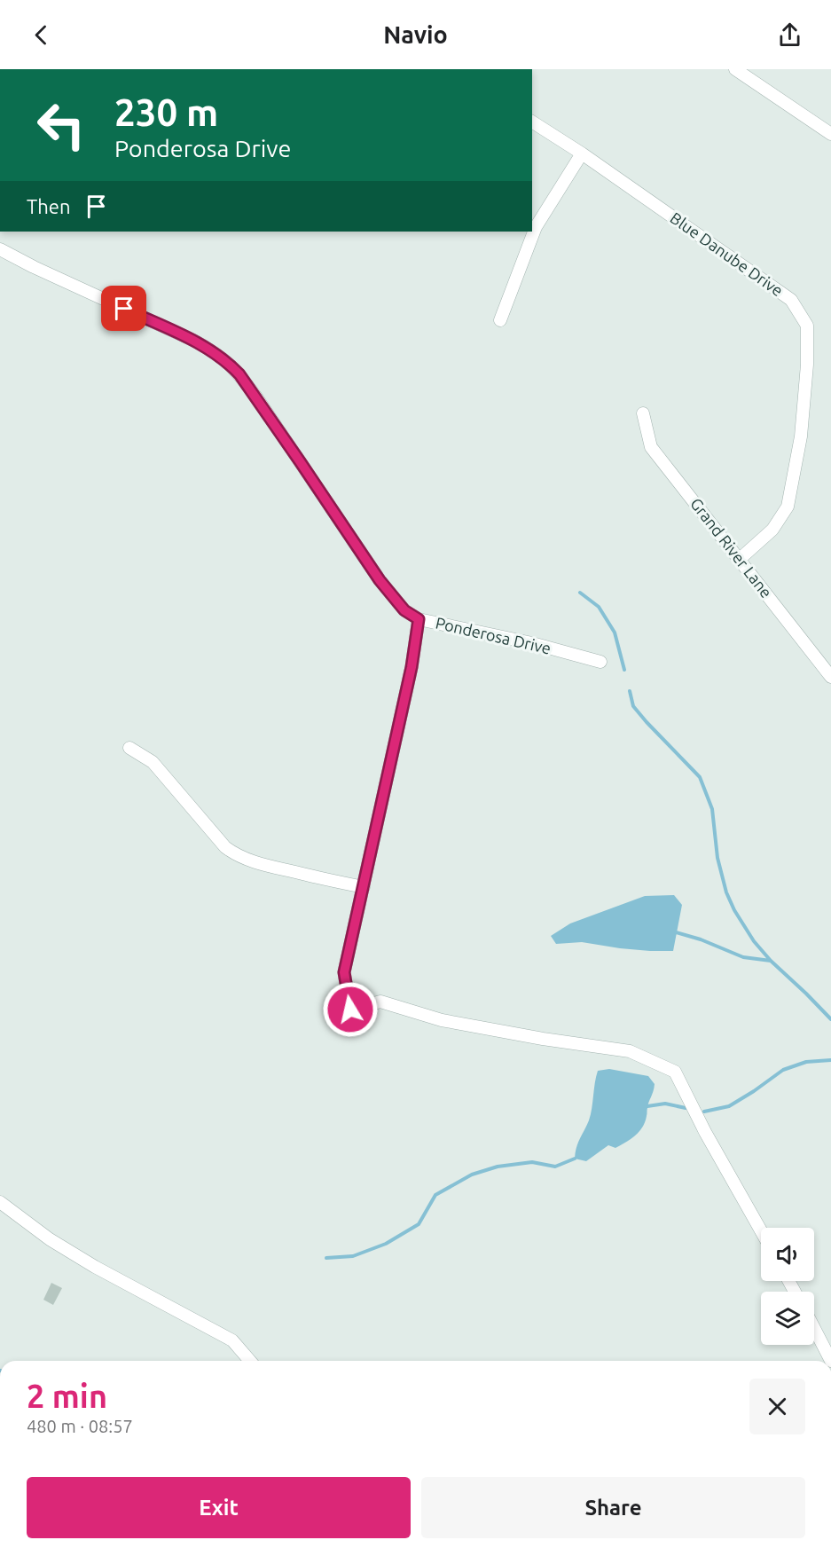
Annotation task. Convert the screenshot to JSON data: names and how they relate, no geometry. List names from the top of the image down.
{
  "streets": {
    "street": ["Blue Danube Drive", "Grand River Lane", "Ponderosa Drive"]
  },
  "crossings": [
    ["Blue Danube Drive", "Grand River Lane"]
  ],
  "page": {
    "header": "Navio",
    "turn": ["230 m", "Ponderosa Drive"],
    "then": "Then",
    "heading": ["2 min", "480 m · 08:57"],
    "buttons": ["Exit", "Share"]
  }
}
